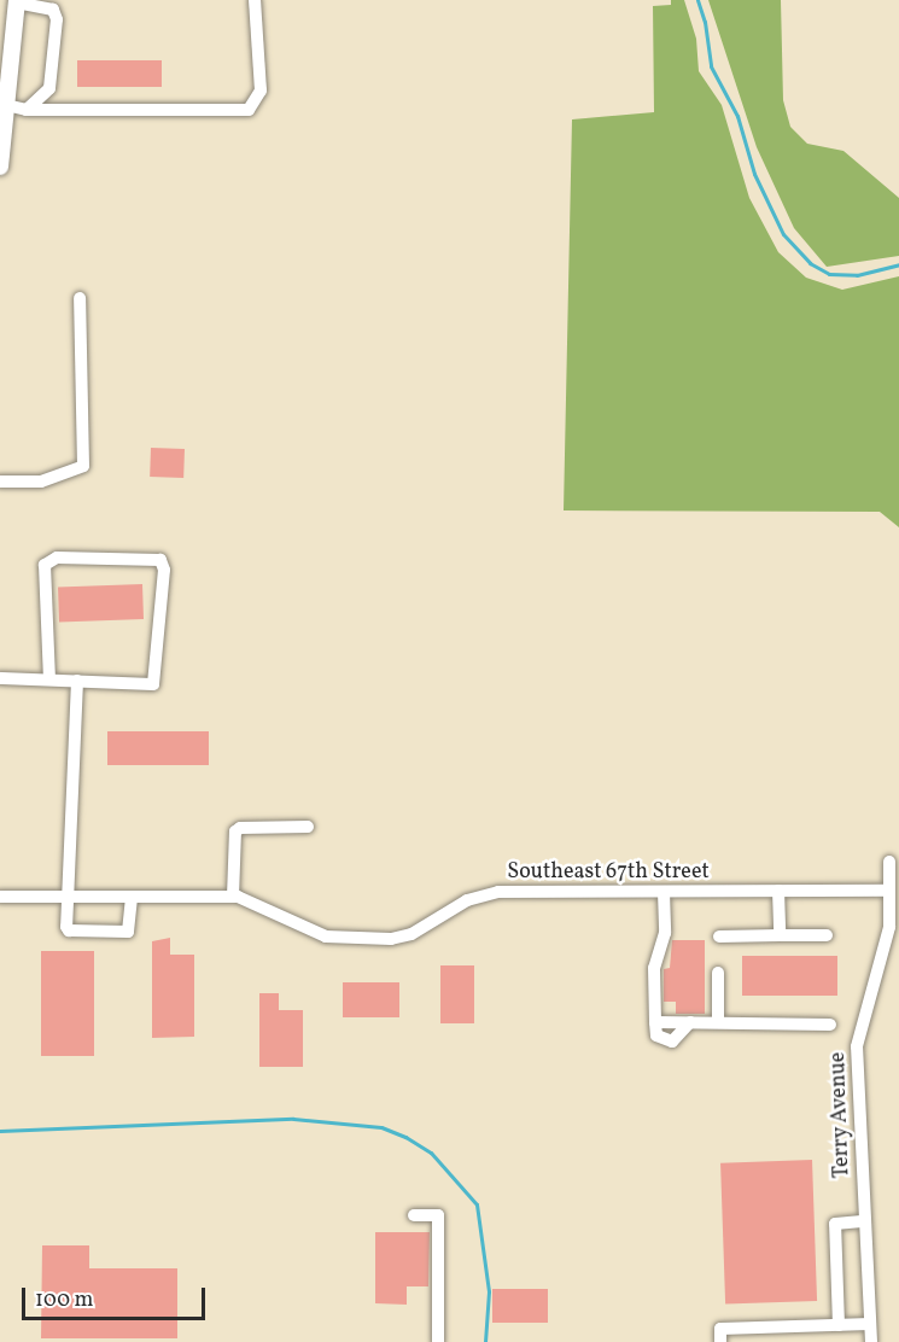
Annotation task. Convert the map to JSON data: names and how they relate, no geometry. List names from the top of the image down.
{
  "streets": {
    "street": ["Southeast 67th Street", "Terry Avenue"]
  },
  "crossings": [
    ["Southeast 67th Street", "Terry Avenue"]
  ],
  "scale_bar": "100 m"
}
